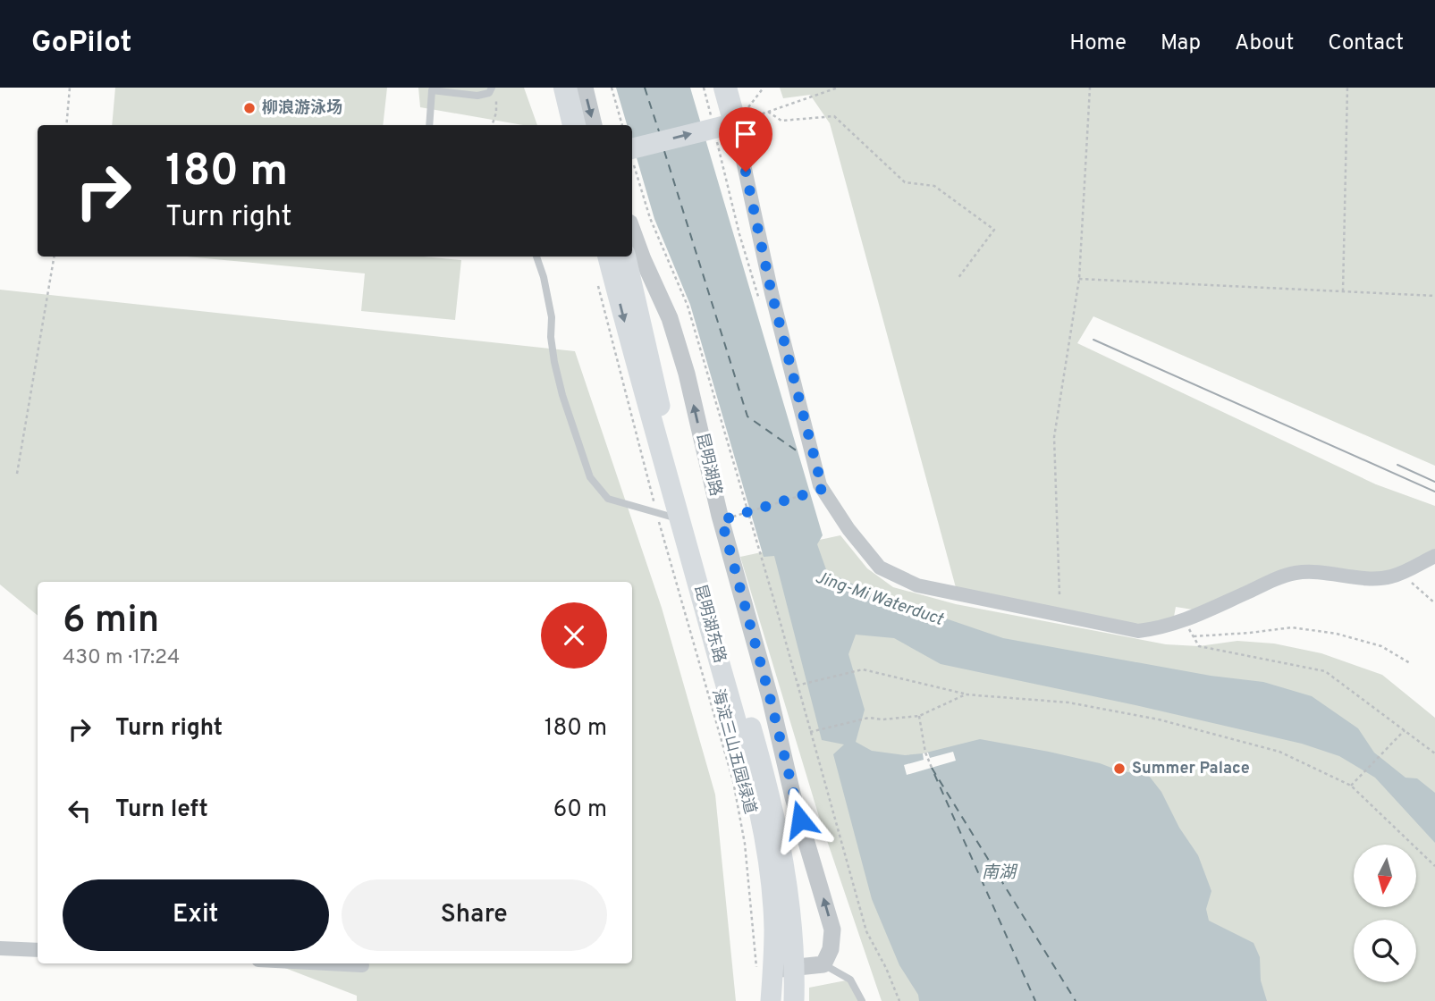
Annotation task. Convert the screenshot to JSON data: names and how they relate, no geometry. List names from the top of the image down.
{
  "streets": {
    "main road": ["昆明湖东路"],
    "street": ["昆明湖路"],
    "path": ["海淀三山五园绿道"]
  },
  "crossings": [
    ["昆明湖东路", "海淀三山五园绿道"]
  ],
  "water": ["Jing-Mi Waterduct", "南湖"],
  "places": ["柳浪游泳场", "Summer Palace"],
  "north": "bottom",
  "page": {
    "header": "GoPilot",
    "nav": [
      "Home",
      "Map",
      "About",
      "Contact"
    ],
    "turn": ["180 m", "Turn right"],
    "heading": ["6 min", "430 m · 17:24"],
    "list": [
      {
        "name": "Turn right",
        "value": "180 m"
      },
      {
        "name": "Turn left",
        "value": "60 m"
      }
    ],
    "buttons": ["Exit", "Share"]
  }
}
